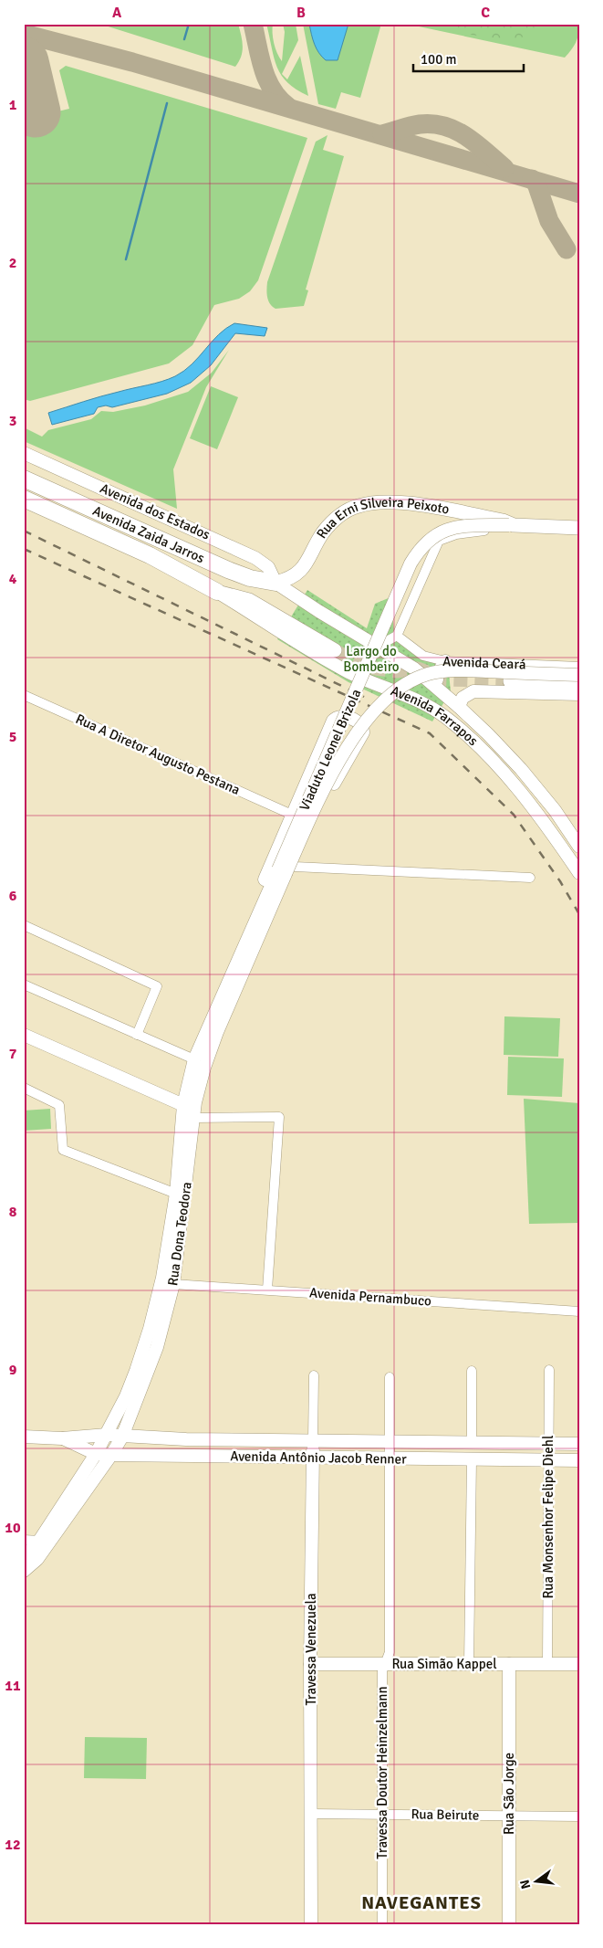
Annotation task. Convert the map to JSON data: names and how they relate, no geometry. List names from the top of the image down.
{
  "streets": {
    "highway": ["Avenida Zaida Jarros"],
    "main road": [
      "Avenida dos Estados",
      "Rua Erni Silveira Peixoto",
      "Avenida Ceará",
      "Avenida Farrapos",
      "Viaduto Leonel Brizola",
      "Rua Dona Teodora",
      "Avenida Antônio Jacob Renner",
      "Travessa Venezuela",
      "Rua Simão Kappel",
      "Rua São Jorge"
    ],
    "street": [
      "Rua A Diretor Augusto Pestana",
      "Avenida Pernambuco",
      "Rua Monsenhor Felipe Diehl",
      "Travessa Doutor Heinzelmann",
      "Rua Beirute"
    ]
  },
  "crossings": [
    ["Avenida dos Estados", "Rua Erni Silveira Peixoto"],
    ["Avenida dos Estados", "Avenida Zaida Jarros"],
    ["Avenida dos Estados", "Avenida Farrapos"],
    ["Rua Erni Silveira Peixoto", "Avenida Zaida Jarros"],
    ["Rua Erni Silveira Peixoto", "Avenida Farrapos"],
    ["Rua Erni Silveira Peixoto", "Viaduto Leonel Brizola"],
    ["Avenida Zaida Jarros", "Avenida Farrapos"],
    ["Avenida Ceará", "Avenida Farrapos"],
    ["Viaduto Leonel Brizola", "Rua Dona Teodora"],
    ["Rua Dona Teodora", "Avenida Pernambuco"],
    ["Rua Dona Teodora", "Avenida Antônio Jacob Renner"],
    ["Avenida Antônio Jacob Renner", "Rua Monsenhor Felipe Diehl"],
    ["Avenida Antônio Jacob Renner", "Travessa Venezuela"],
    ["Avenida Antônio Jacob Renner", "Travessa Doutor Heinzelmann"],
    ["Rua Monsenhor Felipe Diehl", "Rua Simão Kappel"],
    ["Travessa Venezuela", "Rua Simão Kappel"],
    ["Travessa Venezuela", "Rua Beirute"],
    ["Rua Simão Kappel", "Travessa Doutor Heinzelmann"],
    ["Rua Simão Kappel", "Rua São Jorge"],
    ["Travessa Doutor Heinzelmann", "Rua Beirute"],
    ["Rua São Jorge", "Rua Beirute"]
  ],
  "districts": ["NAVEGANTES"],
  "parks": ["Largo do Bombeiro"],
  "scale_bar": "100 m",
  "north": "left",
  "grid": {
    "columns": ["A", "B", "C"],
    "rows": [
      "1",
      "2",
      "3",
      "4",
      "5",
      "6",
      "7",
      "8",
      "9",
      "10",
      "11",
      "12"
    ]
  }
}
